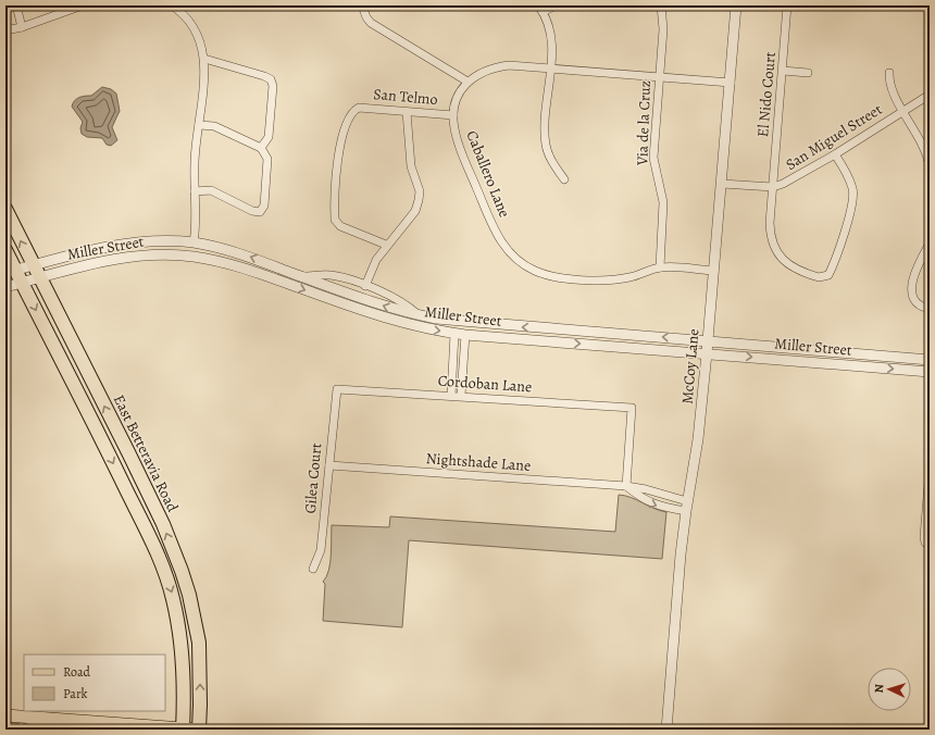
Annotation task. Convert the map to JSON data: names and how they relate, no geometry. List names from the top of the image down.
{
  "streets": {
    "highway": ["East Betteravia Road"],
    "street": [
      "El Nido Court",
      "San Telmo",
      "Via de la Cruz",
      "San Miguel Street",
      "Caballero Lane",
      "Miller Street",
      "McCoy Lane",
      "Cordoban Lane",
      "Nightshade Lane",
      "Gilea Court"
    ]
  },
  "crossings": [
    ["El Nido Court", "San Miguel Street"],
    ["San Telmo", "Caballero Lane"],
    ["Via de la Cruz", "Caballero Lane"],
    ["San Miguel Street", "McCoy Lane"],
    ["Caballero Lane", "McCoy Lane"],
    ["Miller Street", "McCoy Lane"],
    ["Miller Street", "East Betteravia Road"],
    ["McCoy Lane", "Nightshade Lane"],
    ["Cordoban Lane", "Nightshade Lane"],
    ["Cordoban Lane", "Gilea Court"],
    ["Nightshade Lane", "Gilea Court"]
  ],
  "legend": ["Road", "Park"],
  "north": "left"
}
